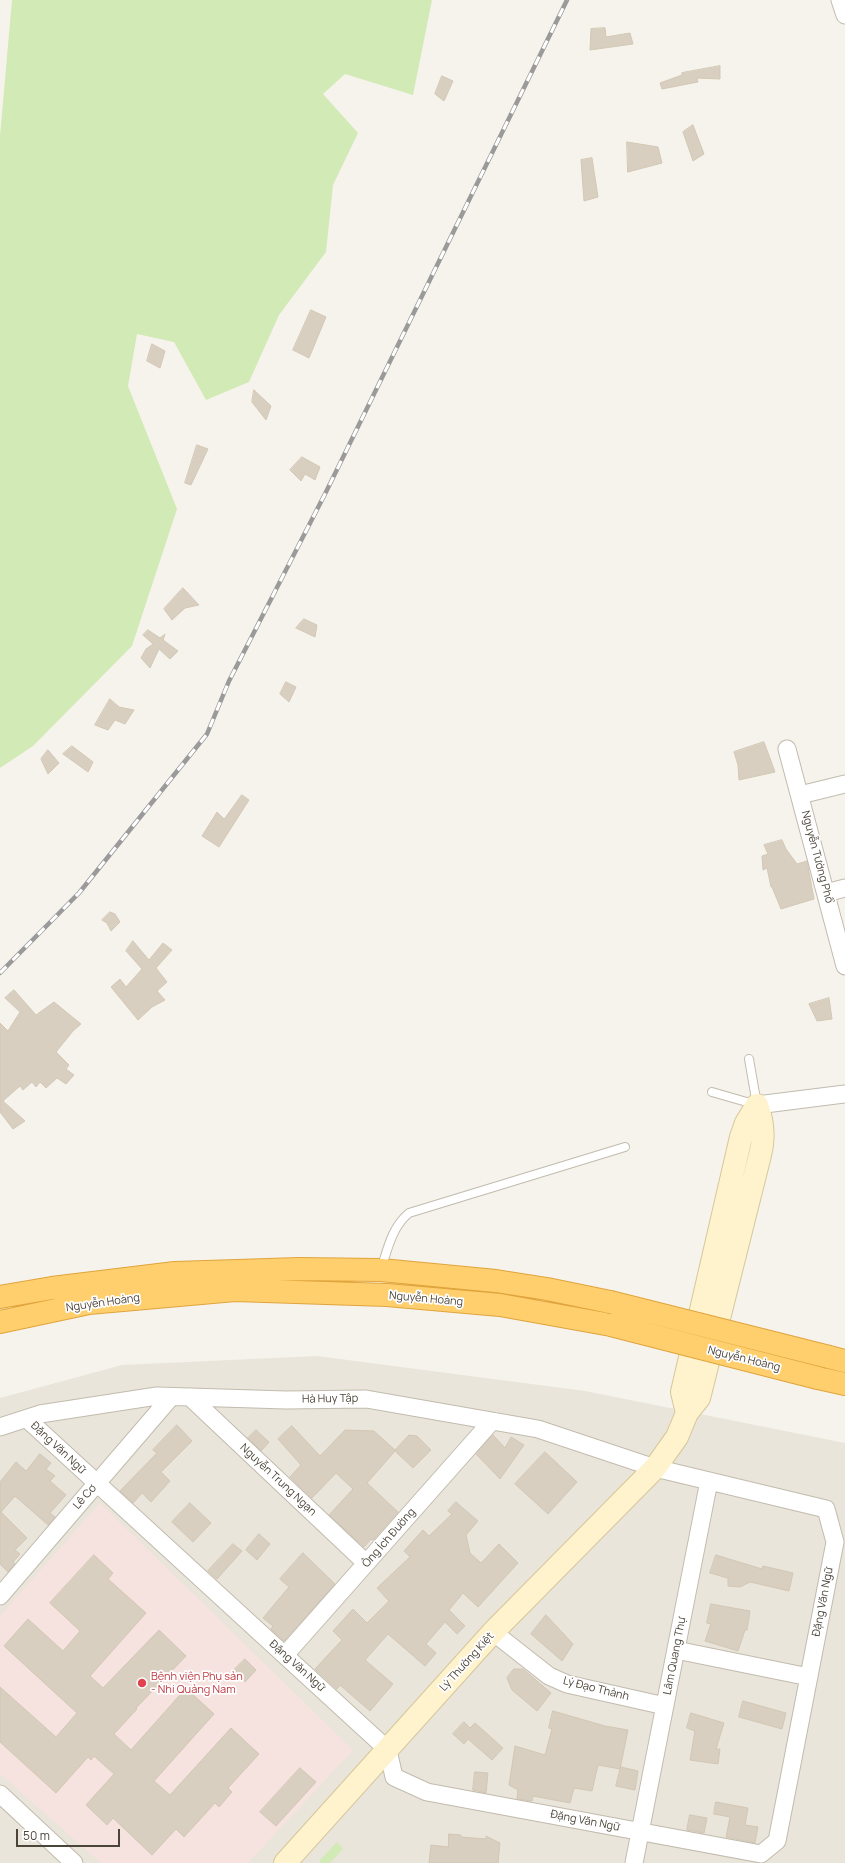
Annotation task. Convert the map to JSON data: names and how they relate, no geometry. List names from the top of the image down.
{
  "streets": {
    "highway": ["Nguyễn Hoàng"],
    "street": [
      "Nguyễn Tường Phổ",
      "Hà Huy Tập",
      "Đặng Văn Ngữ",
      "Nguyễn Trung Ngạn",
      "Lê Cơ",
      "Ông Ích Đường",
      "Lâm Quang Thự",
      "Lý Thường Kiệt",
      "Lý Đạo Thành"
    ]
  },
  "crossings": [
    ["Hà Huy Tập", "Đặng Văn Ngữ"],
    ["Hà Huy Tập", "Nguyễn Trung Ngạn"],
    ["Hà Huy Tập", "Lê Cơ"],
    ["Hà Huy Tập", "Ông Ích Đường"],
    ["Hà Huy Tập", "Lý Thường Kiệt"],
    ["Đặng Văn Ngữ", "Lê Cơ"],
    ["Đặng Văn Ngữ", "Ông Ích Đường"],
    ["Đặng Văn Ngữ", "Lâm Quang Thự"],
    ["Đặng Văn Ngữ", "Lý Thường Kiệt"],
    ["Nguyễn Trung Ngạn", "Ông Ích Đường"],
    ["Lâm Quang Thự", "Lý Đạo Thành"],
    ["Lý Thường Kiệt", "Lý Đạo Thành"]
  ],
  "places": ["Bệnh viện Phụ sản - Nhi Quảng Nam"],
  "scale_bar": "50 m"
}
